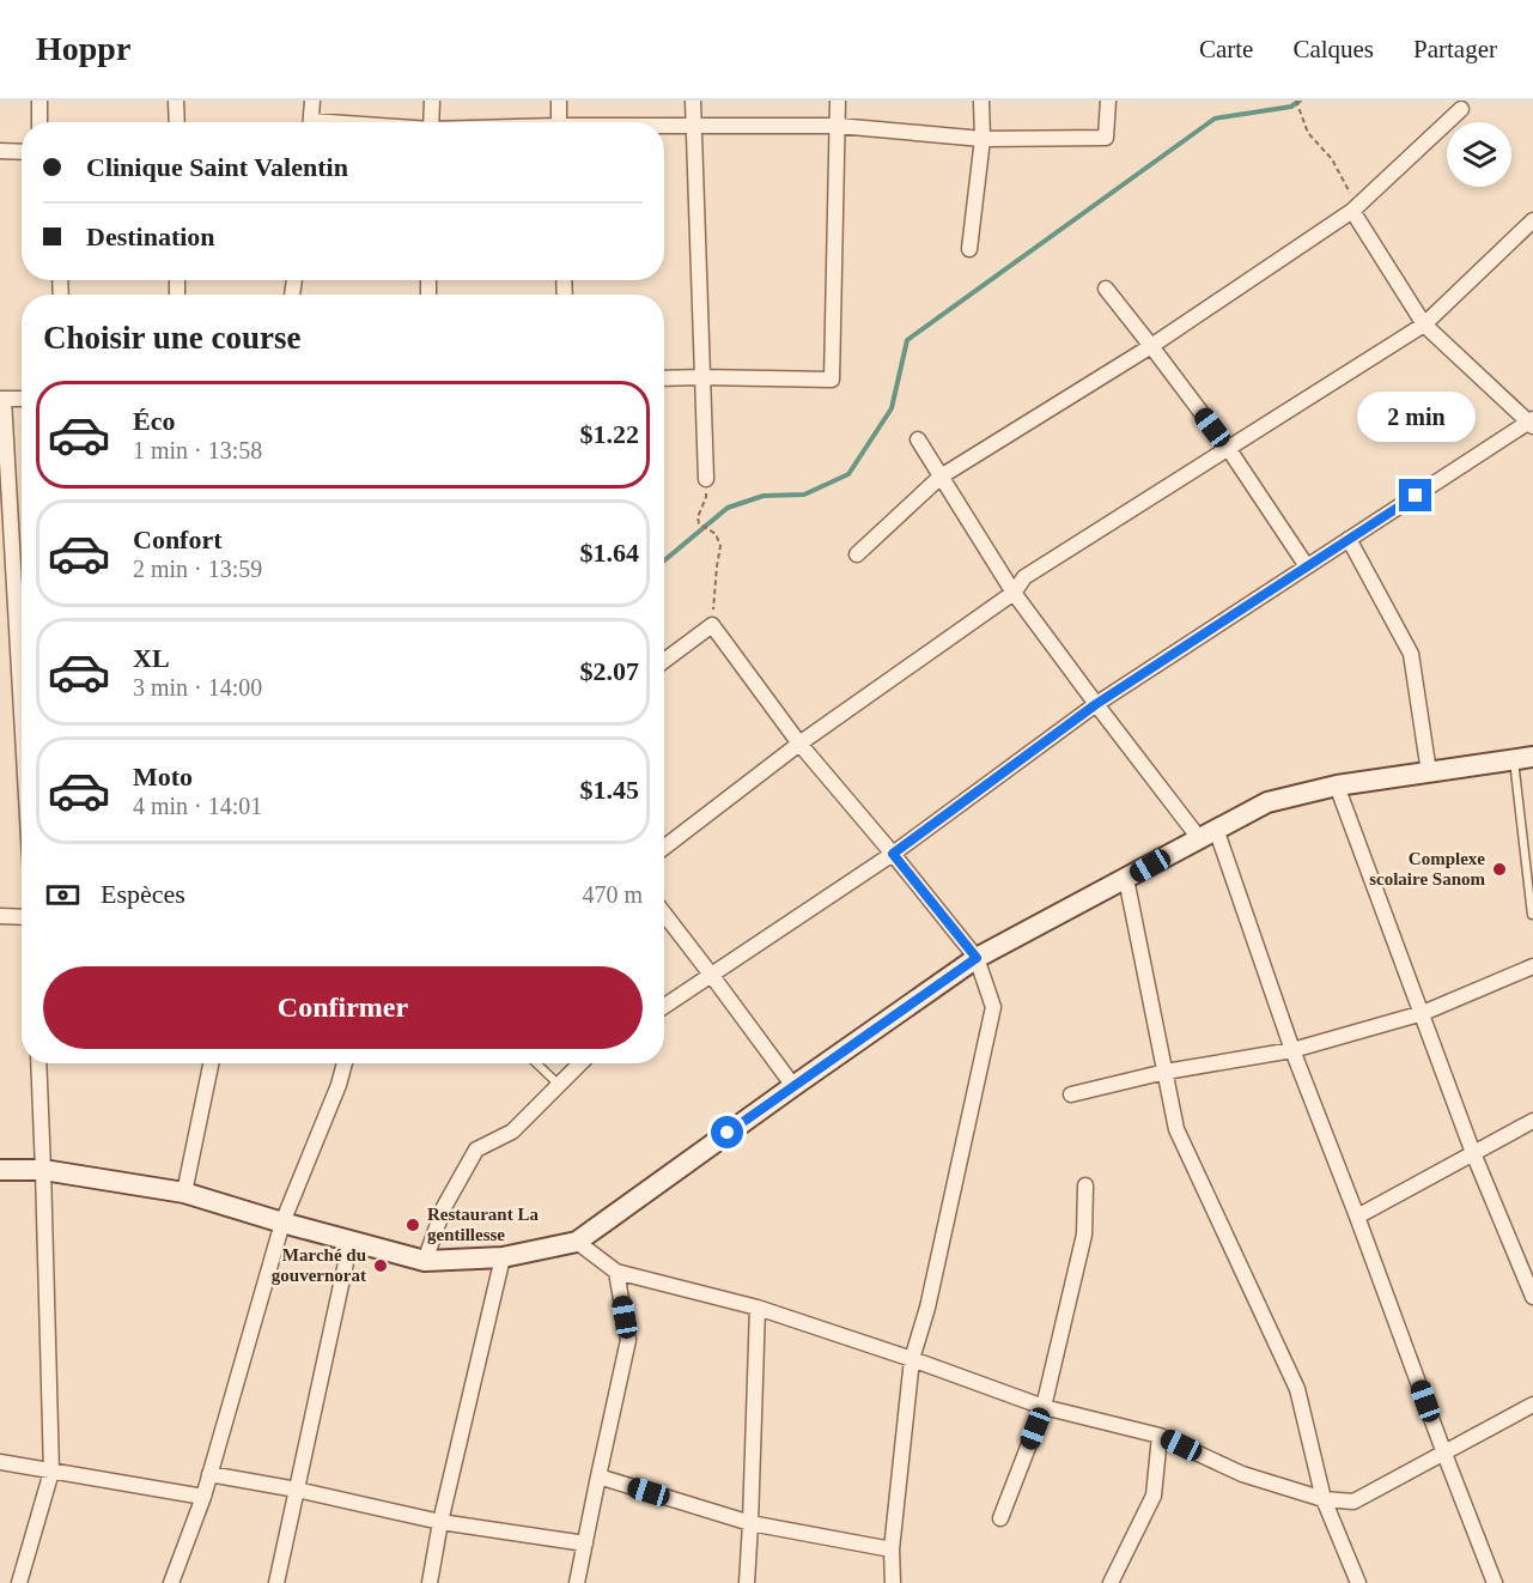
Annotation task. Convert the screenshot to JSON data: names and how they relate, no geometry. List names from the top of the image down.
{
  "places": ["Complexe scolaire Sanom", "Restaurant La gentillesse", "Marché du gouvernorat"],
  "page": {
    "header": "Hoppr",
    "nav": ["Carte", "Calques", "Partager"],
    "banner": ["Clinique Saint Valentin", "Destination"],
    "heading": "Choisir une course",
    "list": [
      {
        "name": "Éco",
        "note": "1 min · 13:58",
        "value": "$1.22"
      },
      {
        "name": "Confort",
        "note": "2 min · 13:59",
        "value": "$1.64"
      },
      {
        "name": "XL",
        "note": "3 min · 14:00",
        "value": "$2.07"
      },
      {
        "name": "Moto",
        "note": "4 min · 14:01",
        "value": "$1.45"
      }
    ],
    "bubble": "2 min",
    "pay": ["Espèces", "470 m"],
    "buttons": "Confirmer"
  }
}
